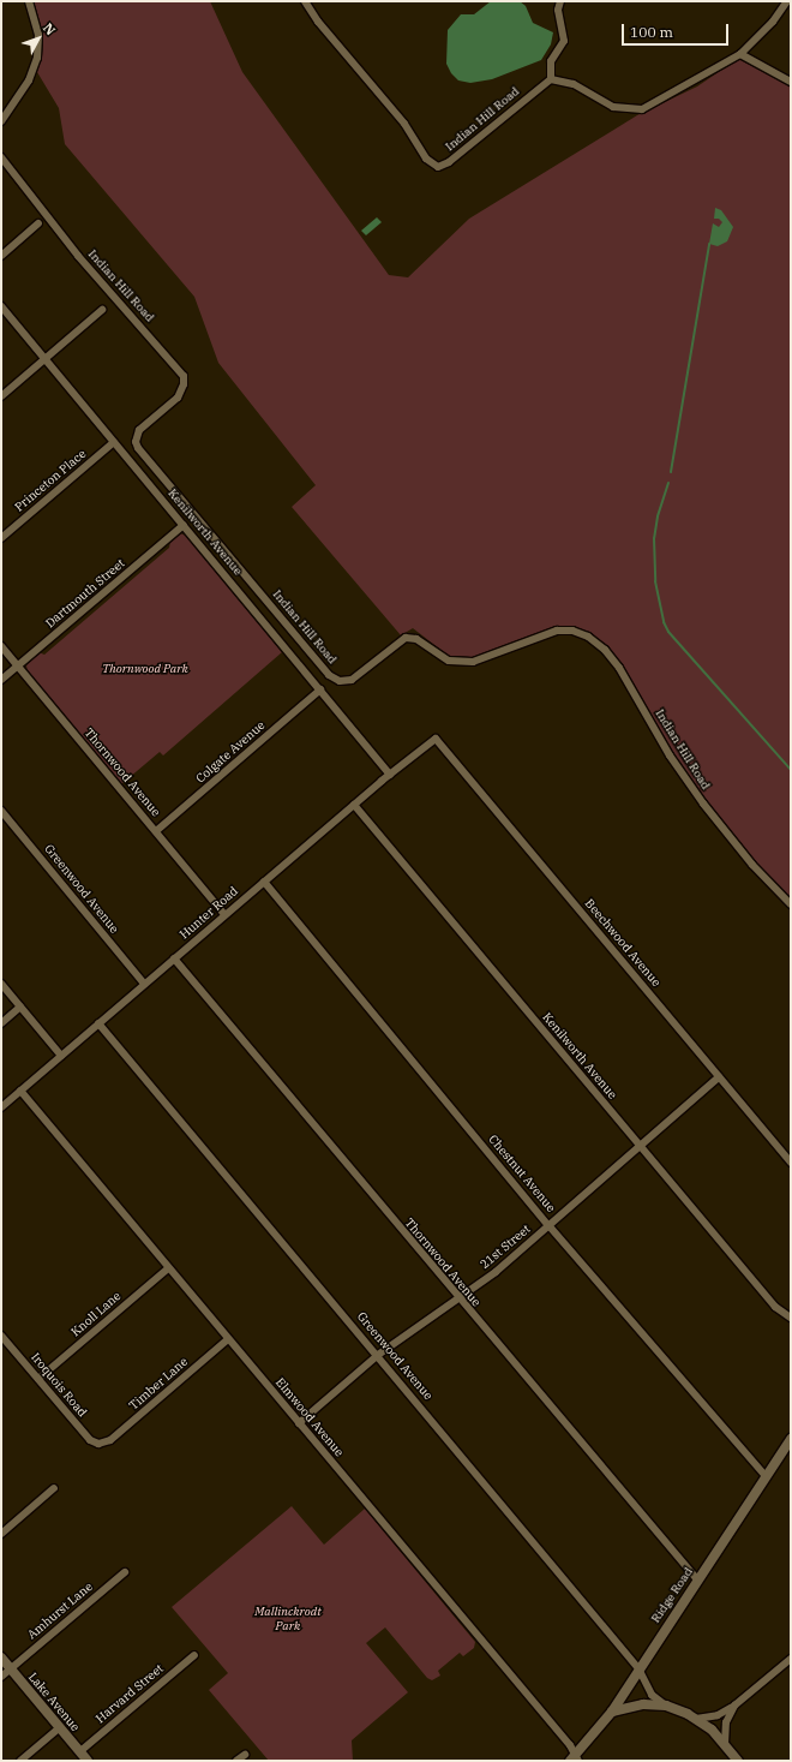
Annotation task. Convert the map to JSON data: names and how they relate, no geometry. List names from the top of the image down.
{
  "streets": {
    "street": [
      "Indian Hill Road",
      "Princeton Place",
      "Kenilworth Avenue",
      "Dartmouth Street",
      "Colgate Avenue",
      "Thornwood Avenue",
      "Greenwood Avenue",
      "Hunter Road",
      "Beechwood Avenue",
      "Chestnut Avenue",
      "21st Street",
      "Knoll Lane",
      "Timber Lane",
      "Iroquois Road",
      "Elmwood Avenue",
      "Ridge Road",
      "Amhurst Lane",
      "Harvard Street",
      "Lake Avenue"
    ]
  },
  "crossings": [
    ["Princeton Place", "Kenilworth Avenue"],
    ["Kenilworth Avenue", "Dartmouth Street"],
    ["Kenilworth Avenue", "Colgate Avenue"],
    ["Kenilworth Avenue", "Hunter Road"],
    ["Kenilworth Avenue", "21st Street"],
    ["Dartmouth Street", "Thornwood Avenue"],
    ["Colgate Avenue", "Thornwood Avenue"],
    ["Thornwood Avenue", "Hunter Road"],
    ["Thornwood Avenue", "21st Street"],
    ["Thornwood Avenue", "Ridge Road"],
    ["Greenwood Avenue", "Hunter Road"],
    ["Greenwood Avenue", "21st Street"],
    ["Greenwood Avenue", "Ridge Road"],
    ["Hunter Road", "Beechwood Avenue"],
    ["Hunter Road", "Chestnut Avenue"],
    ["Hunter Road", "Elmwood Avenue"],
    ["Beechwood Avenue", "21st Street"],
    ["Chestnut Avenue", "21st Street"],
    ["Chestnut Avenue", "Ridge Road"],
    ["21st Street", "Elmwood Avenue"],
    ["Knoll Lane", "Iroquois Road"],
    ["Knoll Lane", "Elmwood Avenue"],
    ["Timber Lane", "Iroquois Road"],
    ["Timber Lane", "Elmwood Avenue"],
    ["Elmwood Avenue", "Ridge Road"],
    ["Amhurst Lane", "Lake Avenue"],
    ["Harvard Street", "Lake Avenue"]
  ],
  "parks": ["Thornwood Park", "Mallinckrodt Park"],
  "scale_bar": "100 m",
  "north": "top right"
}
